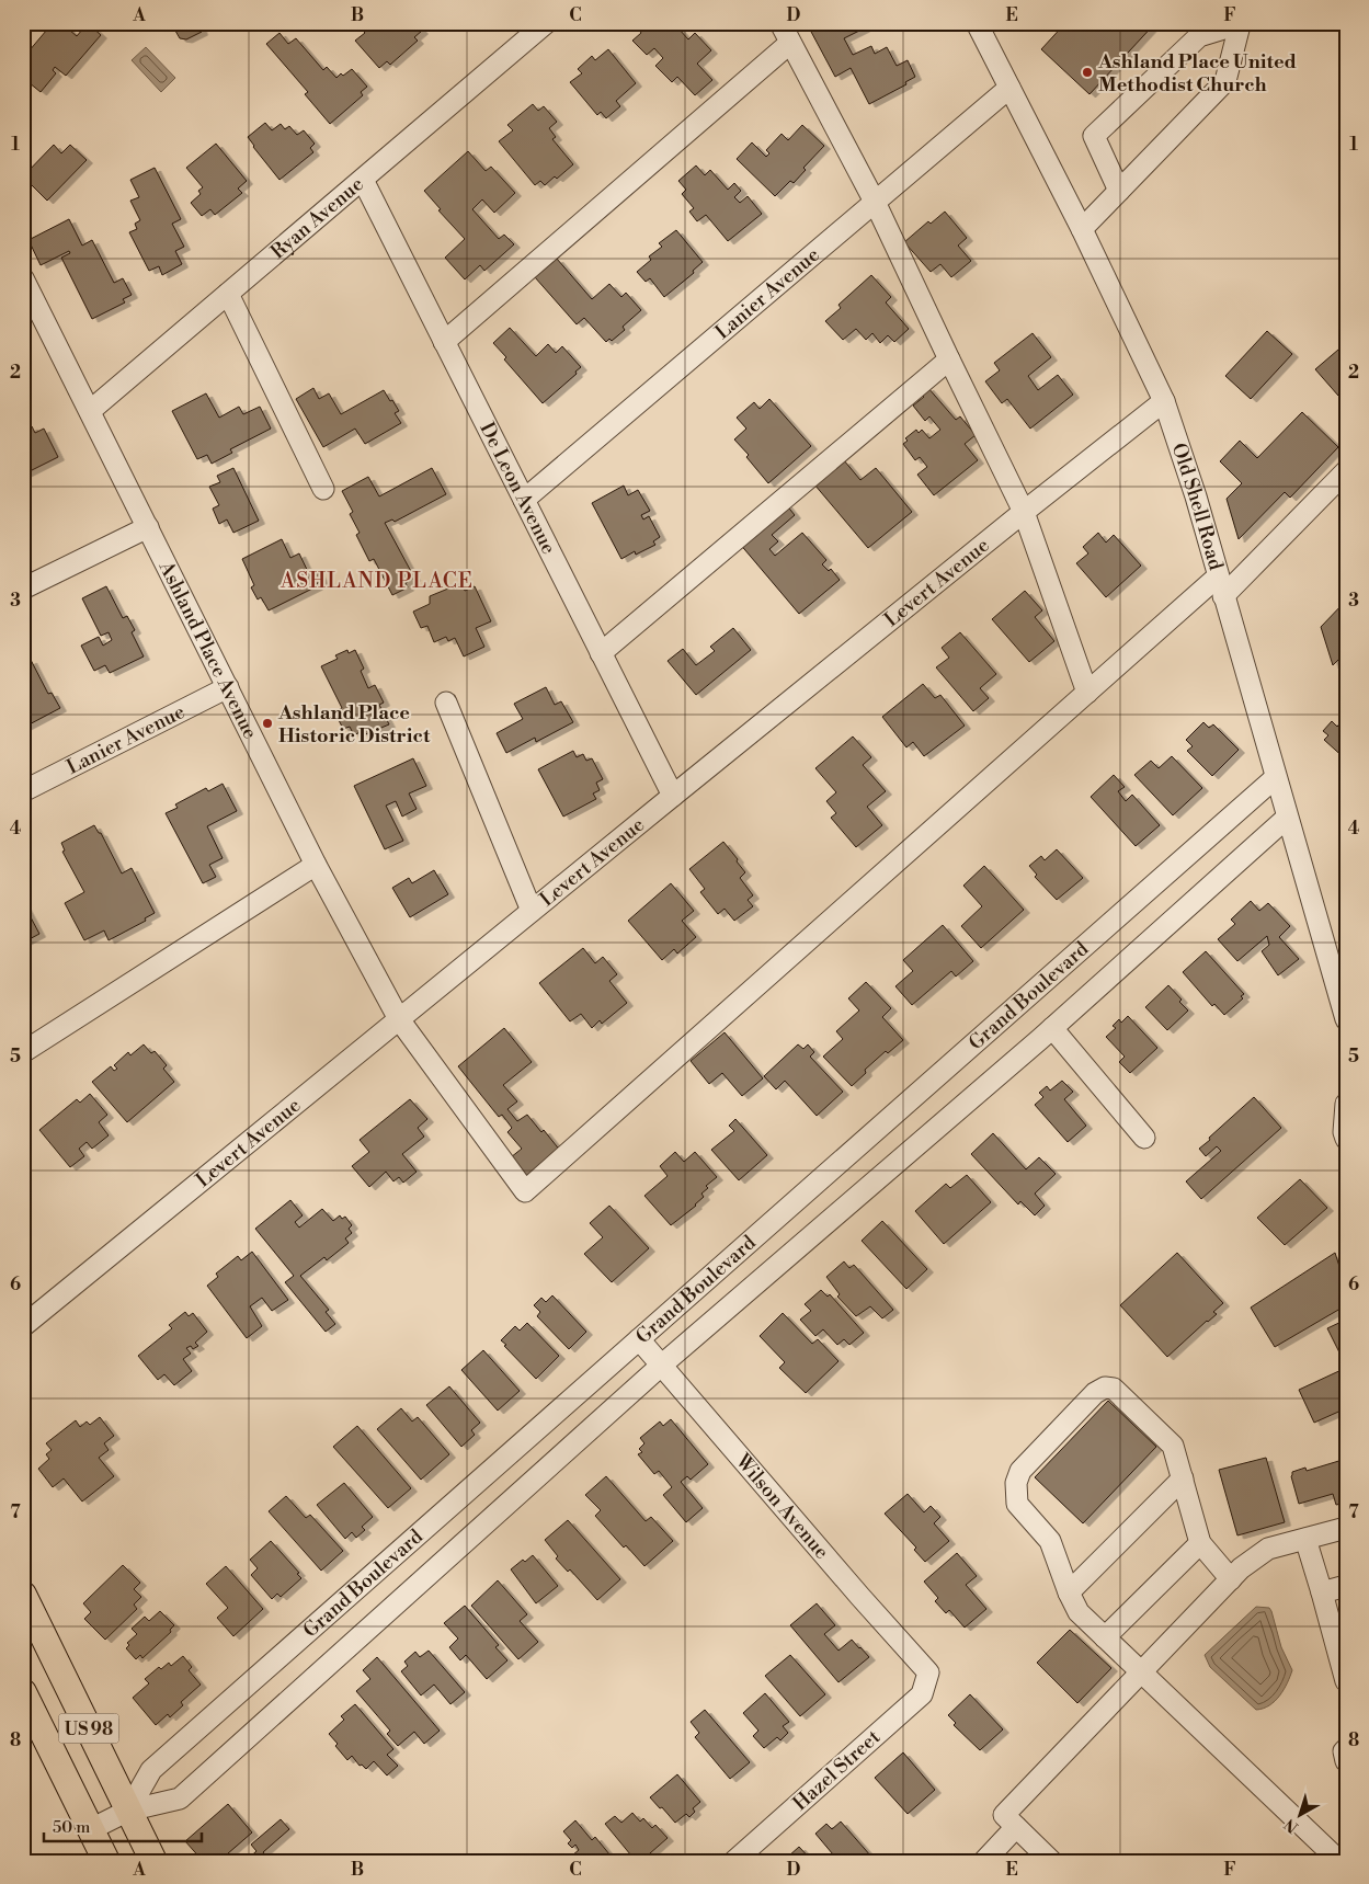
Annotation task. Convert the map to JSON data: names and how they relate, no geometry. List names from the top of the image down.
{
  "streets": {
    "main road": ["US 98"],
    "street": [
      "Ryan Avenue",
      "Lanier Avenue",
      "De Leon Avenue",
      "Old Shell Road",
      "Levert Avenue",
      "Ashland Place Avenue",
      "Grand Boulevard",
      "Wilson Avenue",
      "Hazel Street"
    ]
  },
  "crossings": [
    ["Ryan Avenue", "De Leon Avenue"],
    ["Ryan Avenue", "Ashland Place Avenue"],
    ["Lanier Avenue", "De Leon Avenue"],
    ["Lanier Avenue", "Old Shell Road"],
    ["Lanier Avenue", "Ashland Place Avenue"],
    ["De Leon Avenue", "Levert Avenue"],
    ["Old Shell Road", "Levert Avenue"],
    ["Old Shell Road", "Grand Boulevard"],
    ["Levert Avenue", "Ashland Place Avenue"],
    ["Grand Boulevard", "Wilson Avenue"],
    ["Grand Boulevard", "US 98"],
    ["Wilson Avenue", "Hazel Street"]
  ],
  "districts": ["ASHLAND PLACE"],
  "places": ["Ashland Place United Methodist Church", "Ashland Place Historic District"],
  "scale_bar": "50 m",
  "north": "bottom left",
  "grid": {
    "columns": [
      "A",
      "B",
      "C",
      "D",
      "E",
      "F"
    ],
    "rows": [
      "1",
      "2",
      "3",
      "4",
      "5",
      "6",
      "7",
      "8"
    ]
  }
}
